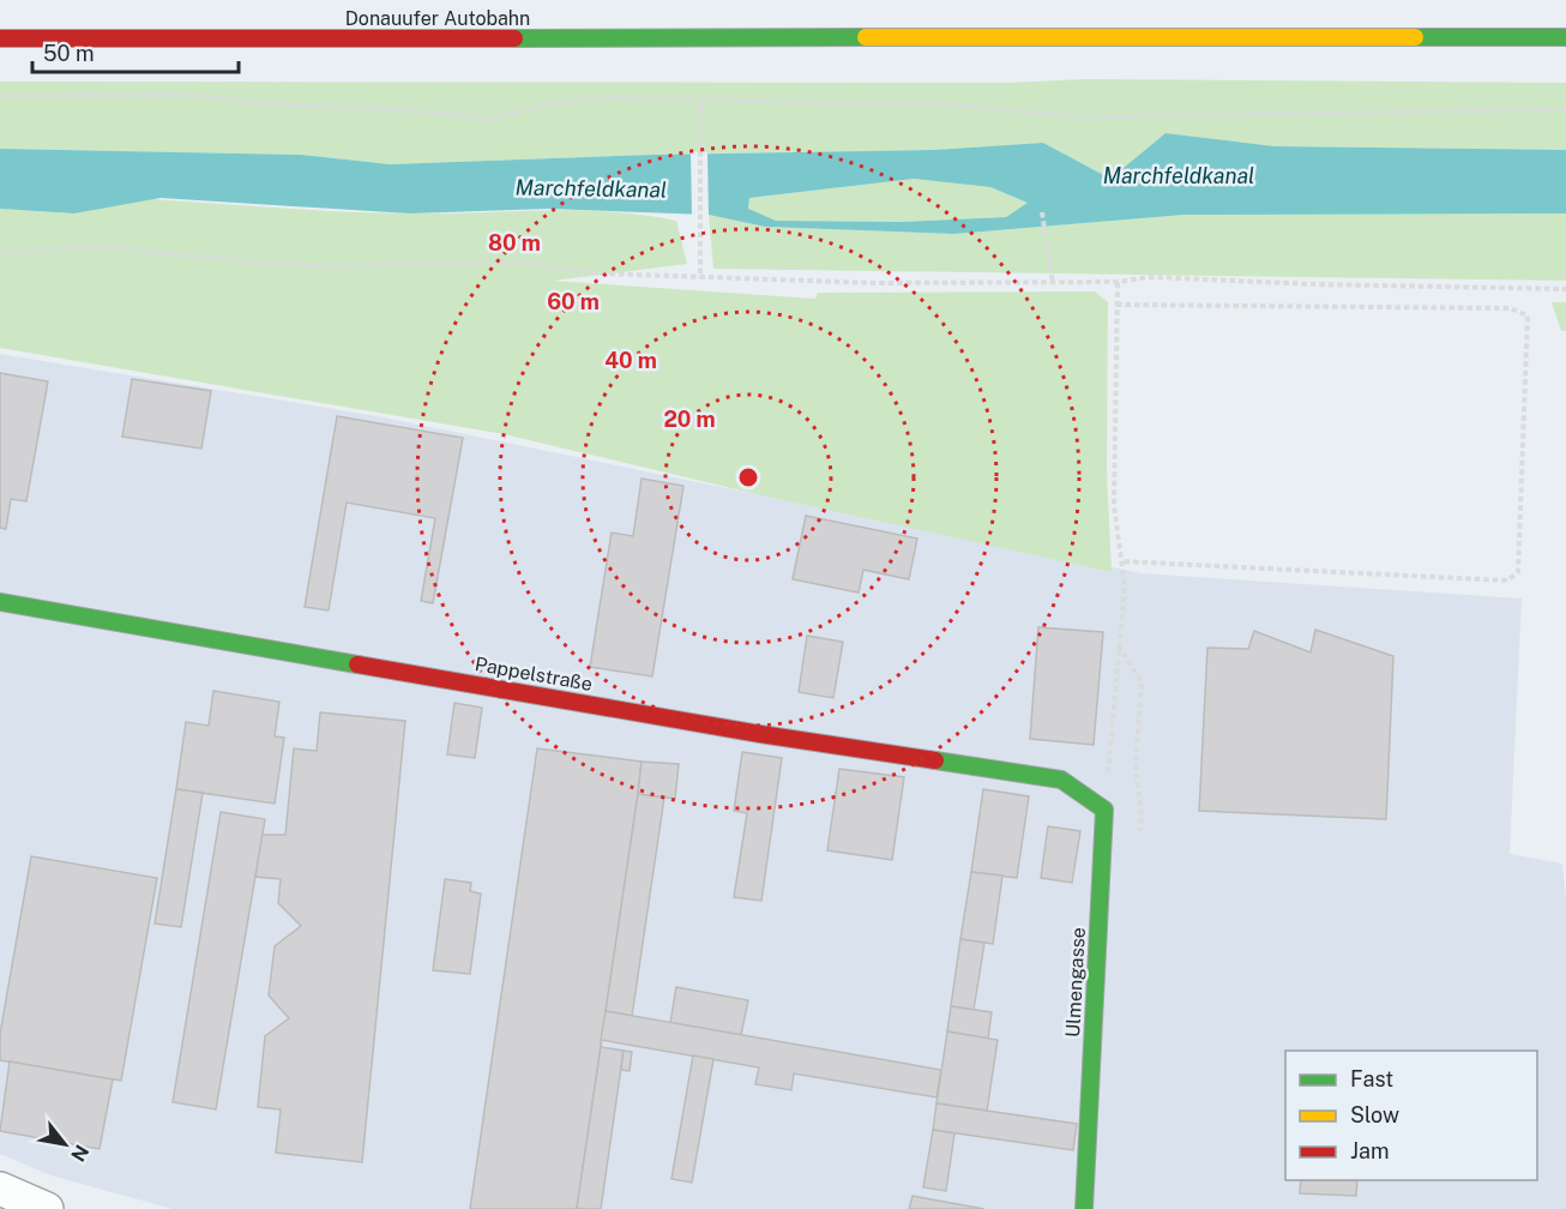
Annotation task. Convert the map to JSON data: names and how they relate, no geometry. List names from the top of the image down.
{
  "streets": {
    "main road": ["Donauufer Autobahn", "Pappelstraße", "Ulmengasse"]
  },
  "crossings": [
    ["Pappelstraße", "Ulmengasse"]
  ],
  "water": ["Marchfeldkanal"],
  "legend": ["Fast", "Slow", "Jam"],
  "scale_bar": "50 m",
  "north": "bottom right",
  "rings": [
    "80 m",
    "60 m",
    "40 m",
    "20 m"
  ]
}
